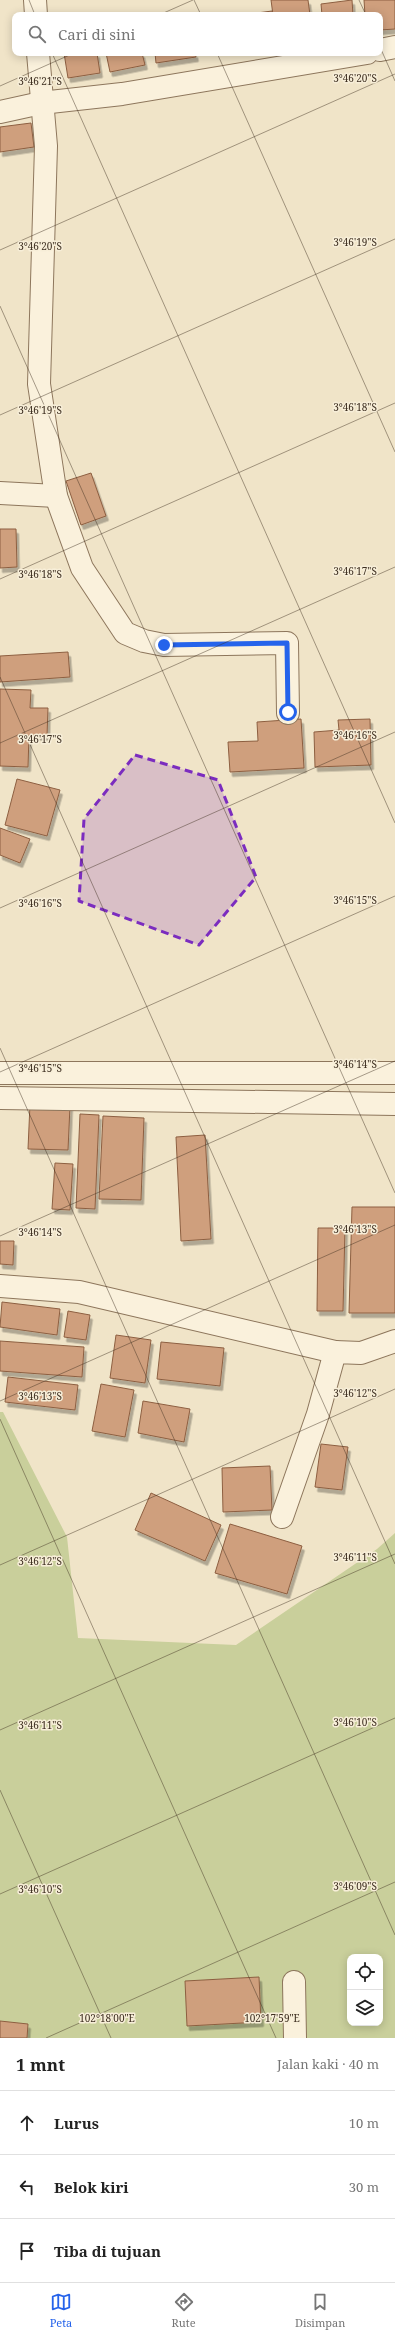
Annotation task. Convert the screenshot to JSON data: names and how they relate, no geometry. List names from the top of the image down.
{
  "page": {
    "search": "Cari di sini",
    "heading": ["1 mnt", "Jalan kaki · 40 m"],
    "list": [
      ["Lurus", "10 m"],
      ["Belok kiri", "30 m"],
      "Tiba di tujuan"
    ],
    "nav": ["Peta", "Rute", "Disimpan"]
  },
  "coordinates": [
    "3°46'20\"S",
    "3°46'21\"S",
    "3°46'19\"S",
    "3°46'18\"S",
    "3°46'17\"S",
    "3°46'16\"S",
    "3°46'15\"S",
    "3°46'14\"S",
    "3°46'13\"S",
    "3°46'12\"S",
    "3°46'11\"S",
    "3°46'10\"S",
    "3°46'09\"S",
    "102°18'00\"E",
    "102°17'59\"E"
  ]
}
